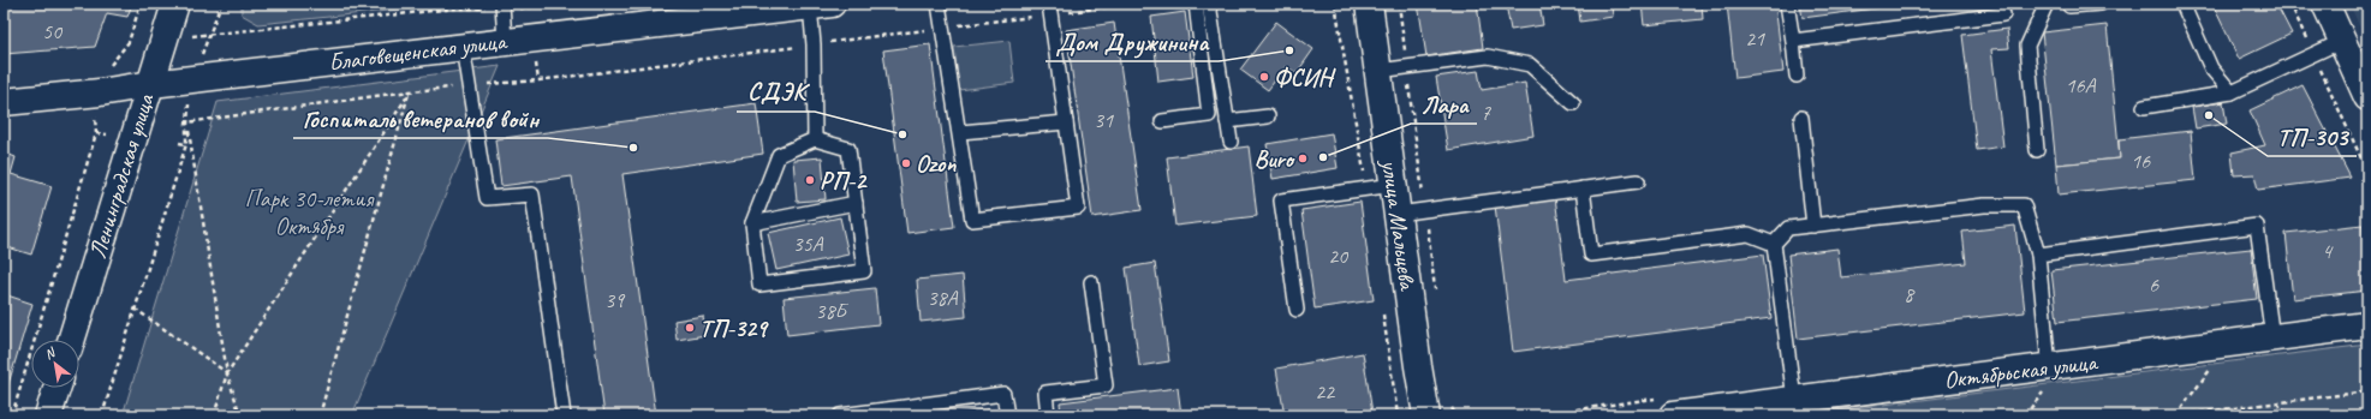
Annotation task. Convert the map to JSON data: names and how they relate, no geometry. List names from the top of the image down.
{
  "streets": {
    "street": [
      "Благовещенская улица",
      "Ленинградская улица",
      "улица Мальцева",
      "Октябрьская улица"
    ]
  },
  "crossings": [
    ["Благовещенская улица", "Ленинградская улица"]
  ],
  "parks": ["Парк 30-летия Октября"],
  "places": [
    "Дом Дружинина",
    "ФСИН",
    "ТП-303",
    "СДЭК",
    "Госпиталь ветеранов войн",
    "Лара",
    "Buro",
    "Ozon",
    "РП-2",
    "ТП-329"
  ],
  "house_numbers": [
    "50",
    "21",
    "16А",
    "7",
    "31",
    "16",
    "35А",
    "4",
    "20",
    "6",
    "8",
    "38А",
    "39",
    "38Б",
    "22"
  ],
  "north": "top left"
}
